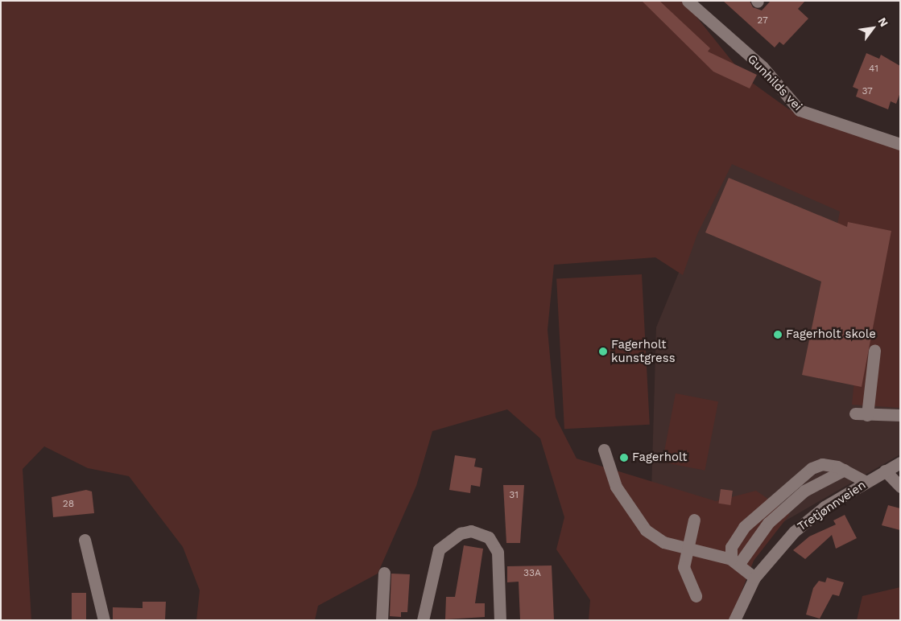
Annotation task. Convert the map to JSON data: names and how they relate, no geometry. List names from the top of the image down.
{
  "streets": {
    "street": ["Gunhilds vei", "Tretjønnveien"]
  },
  "places": ["Fagerholt skole", "Fagerholt kunstgress", "Fagerholt"],
  "house_numbers": [
    "27",
    "41",
    "37",
    "31",
    "28",
    "33A"
  ],
  "north": "top right"
}
